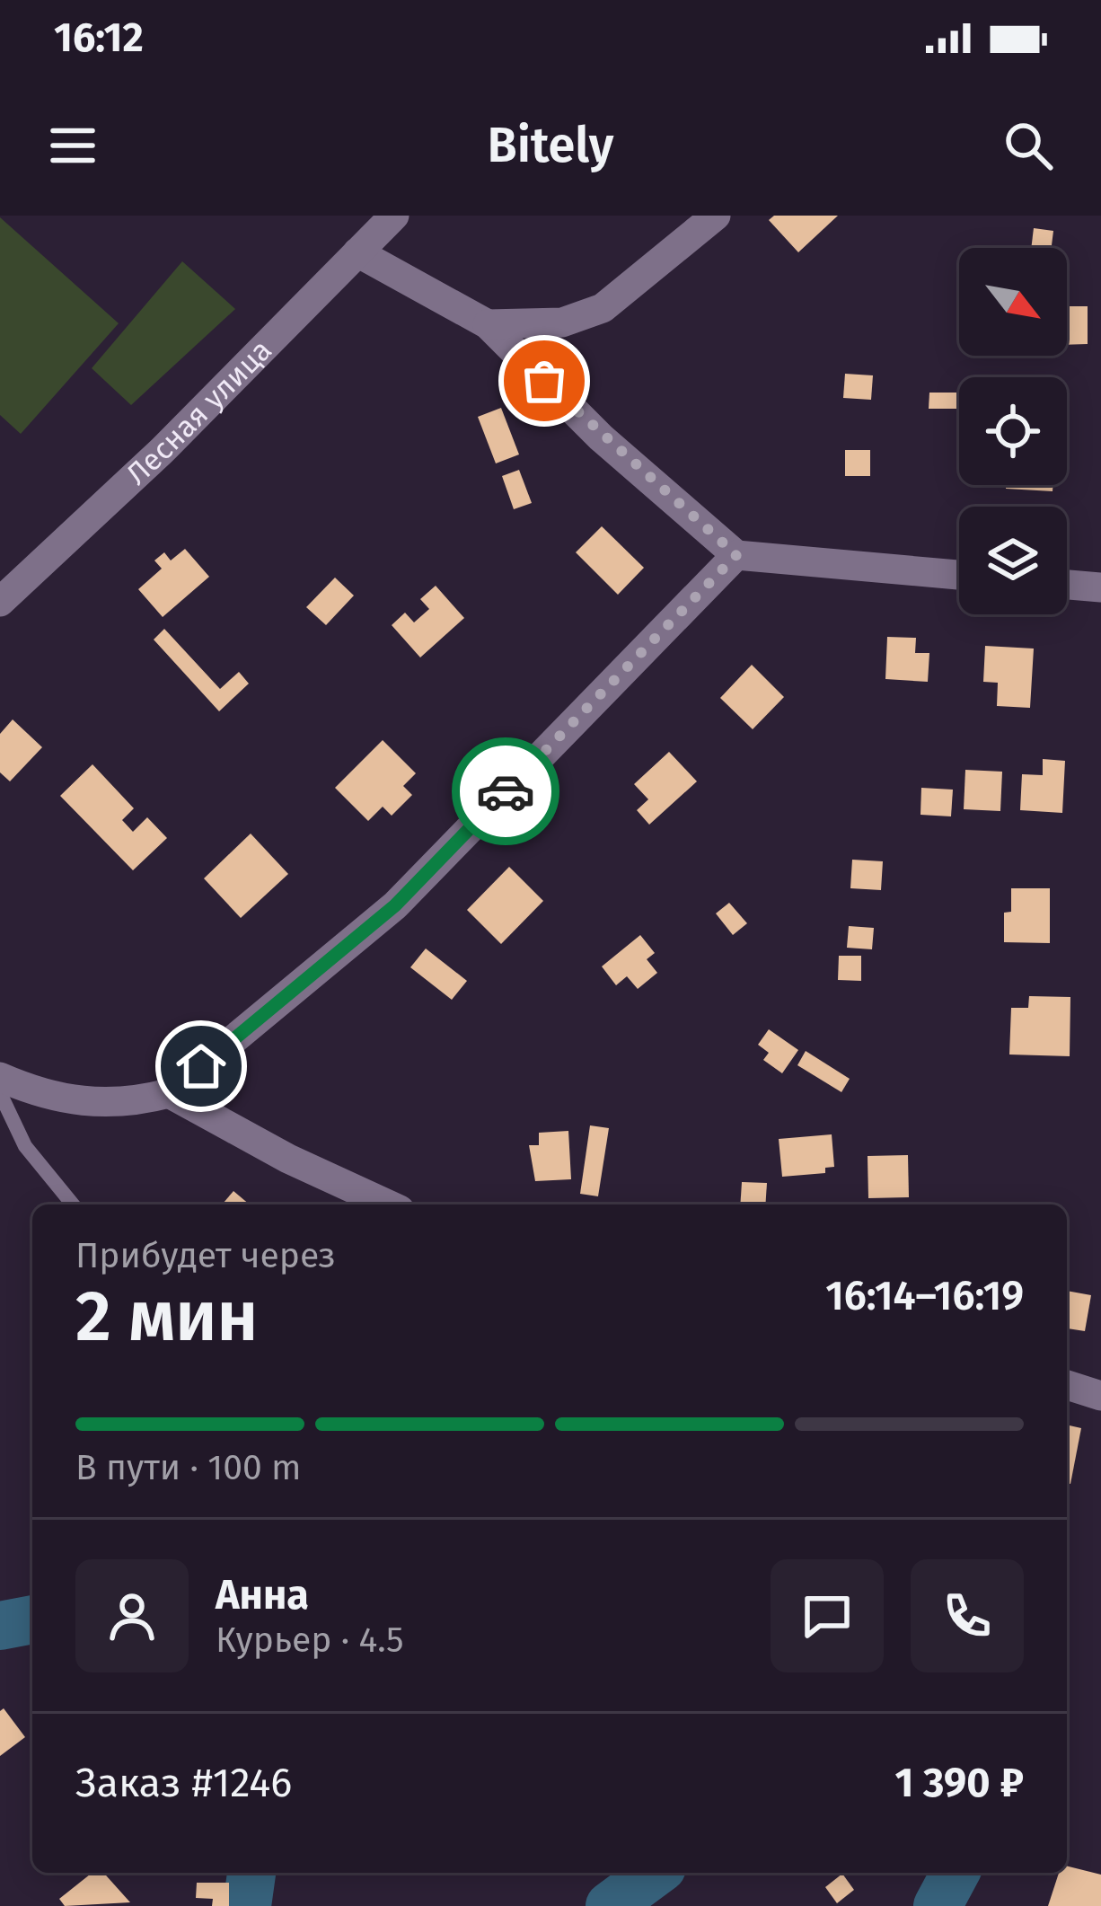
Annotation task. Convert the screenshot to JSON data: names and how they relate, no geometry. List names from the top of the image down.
{
  "streets": {
    "street": ["Лесная улица"]
  },
  "north": "bottom right",
  "page": {
    "status": "16:12",
    "header": "Bitely",
    "heading": ["2 мин", "Прибудет через", "16:14–16:19"],
    "panel": [
      "Анна",
      "Курьер · 4.5",
      "Заказ #1246",
      "1 390 ₽"
    ],
    "bar": "В пути · 100 m"
  }
}
